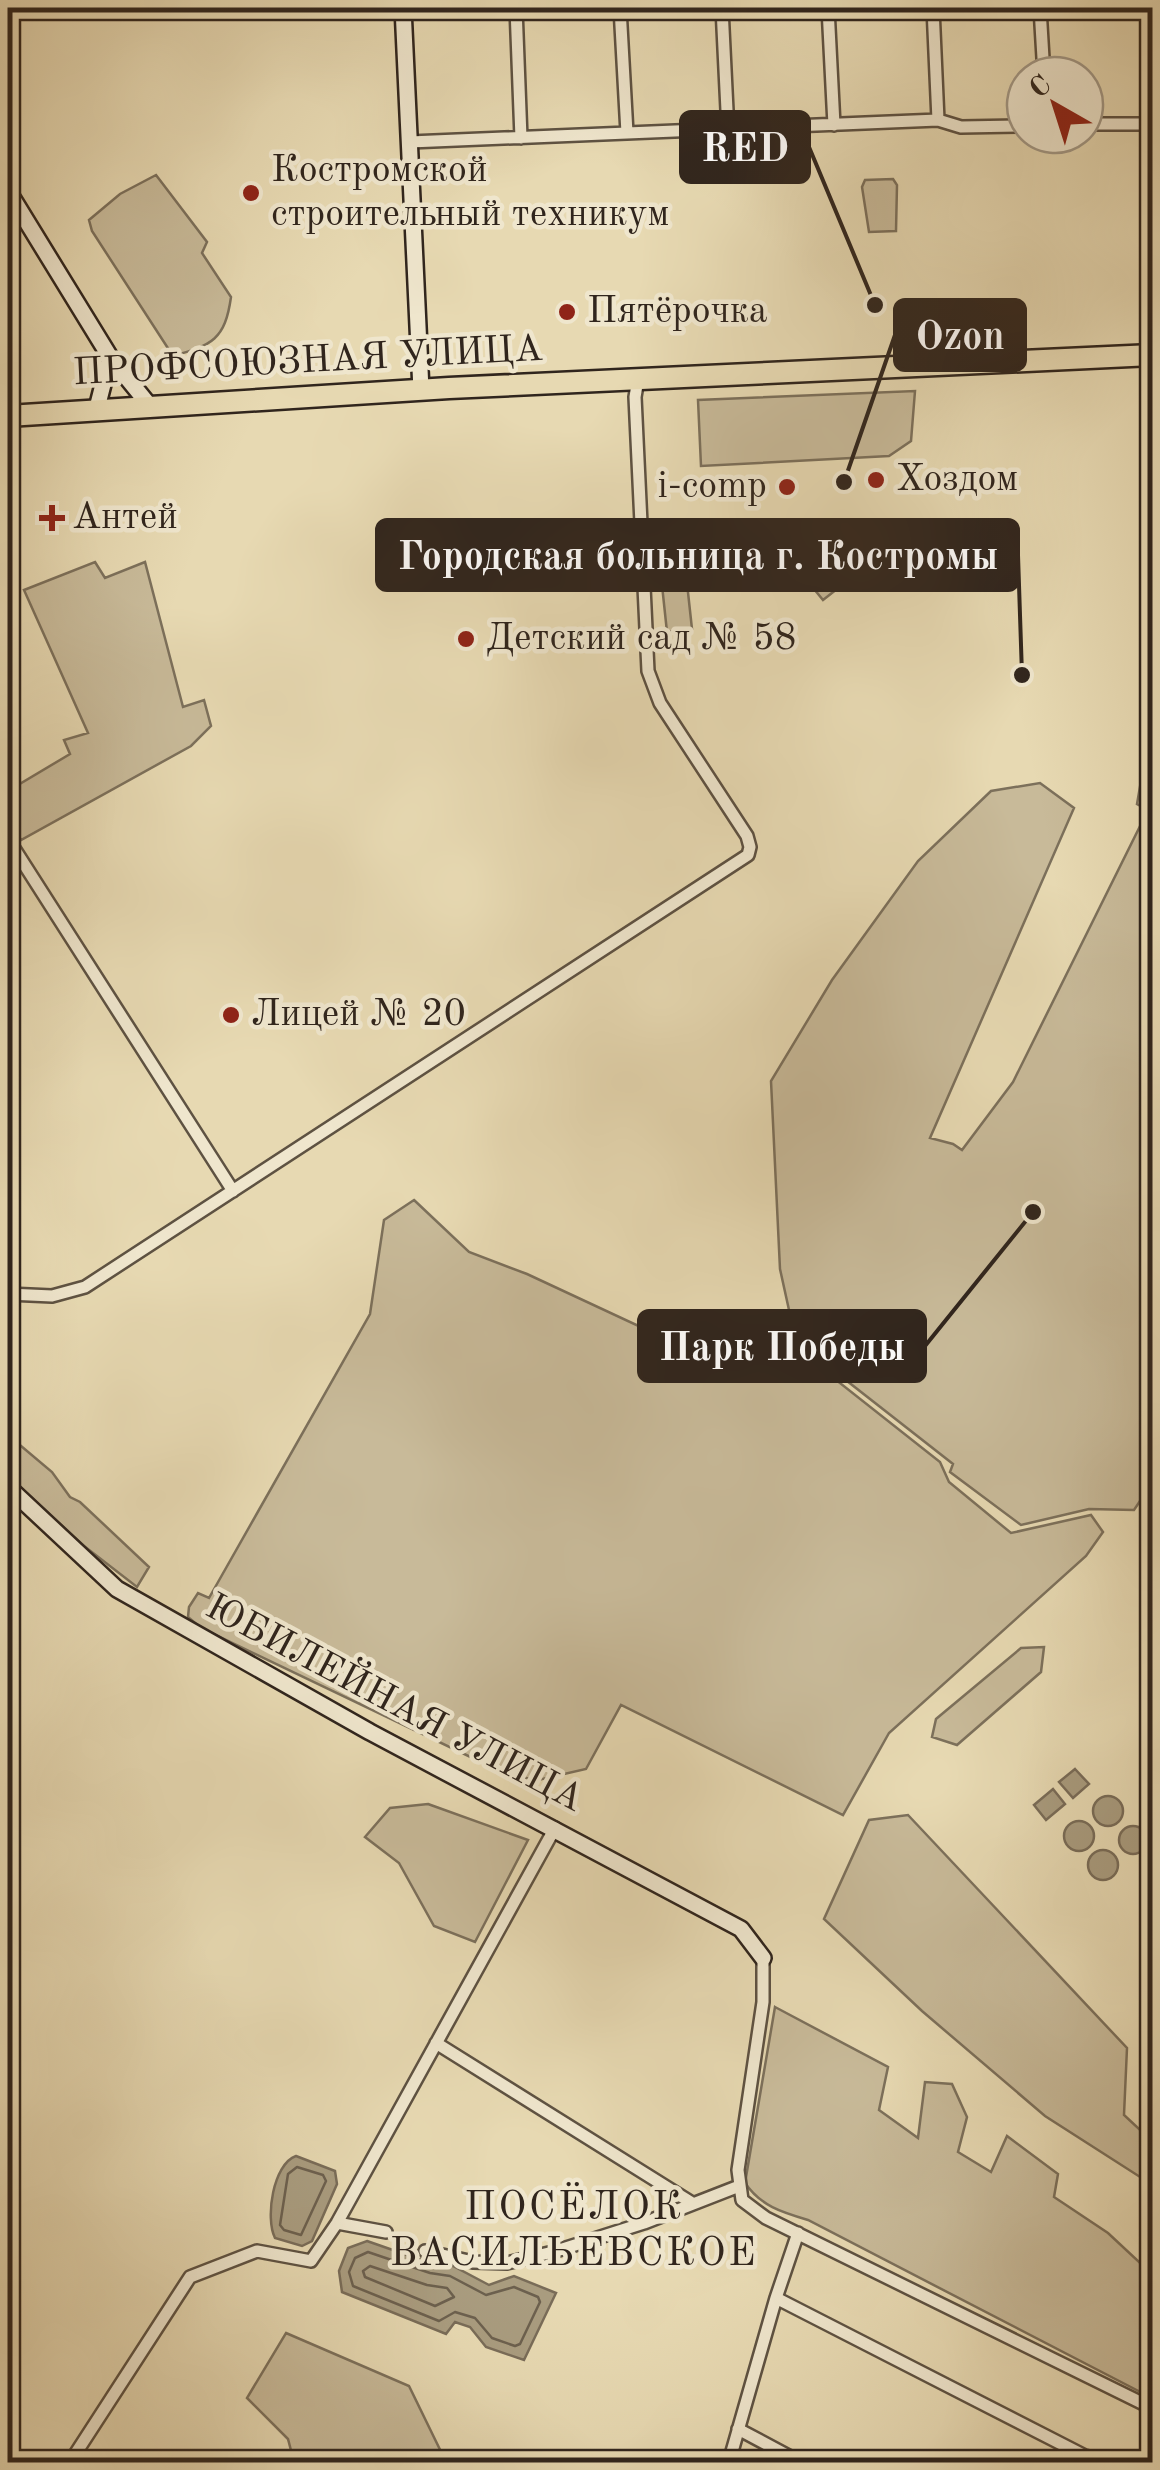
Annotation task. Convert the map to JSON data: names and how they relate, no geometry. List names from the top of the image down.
{
  "streets": {
    "highway": ["ПРОФСОЮЗНАЯ УЛИЦА"],
    "street": ["ЮБИЛЕЙНАЯ УЛИЦА"]
  },
  "districts": ["ПОСЁЛОК ВАСИЛЬЕВСКОЕ"],
  "places": {
    "other": [
      "Костромской строительный техникум",
      "RED",
      "Пятёрочка",
      "Хоздом",
      "Ozon",
      "i-comp",
      "Детский сад № 58",
      "Городская больница г. Костромы",
      "Лицей № 20",
      "Парк Победы"
    ],
    "health": ["Антей"]
  },
  "north": "top left"
}
